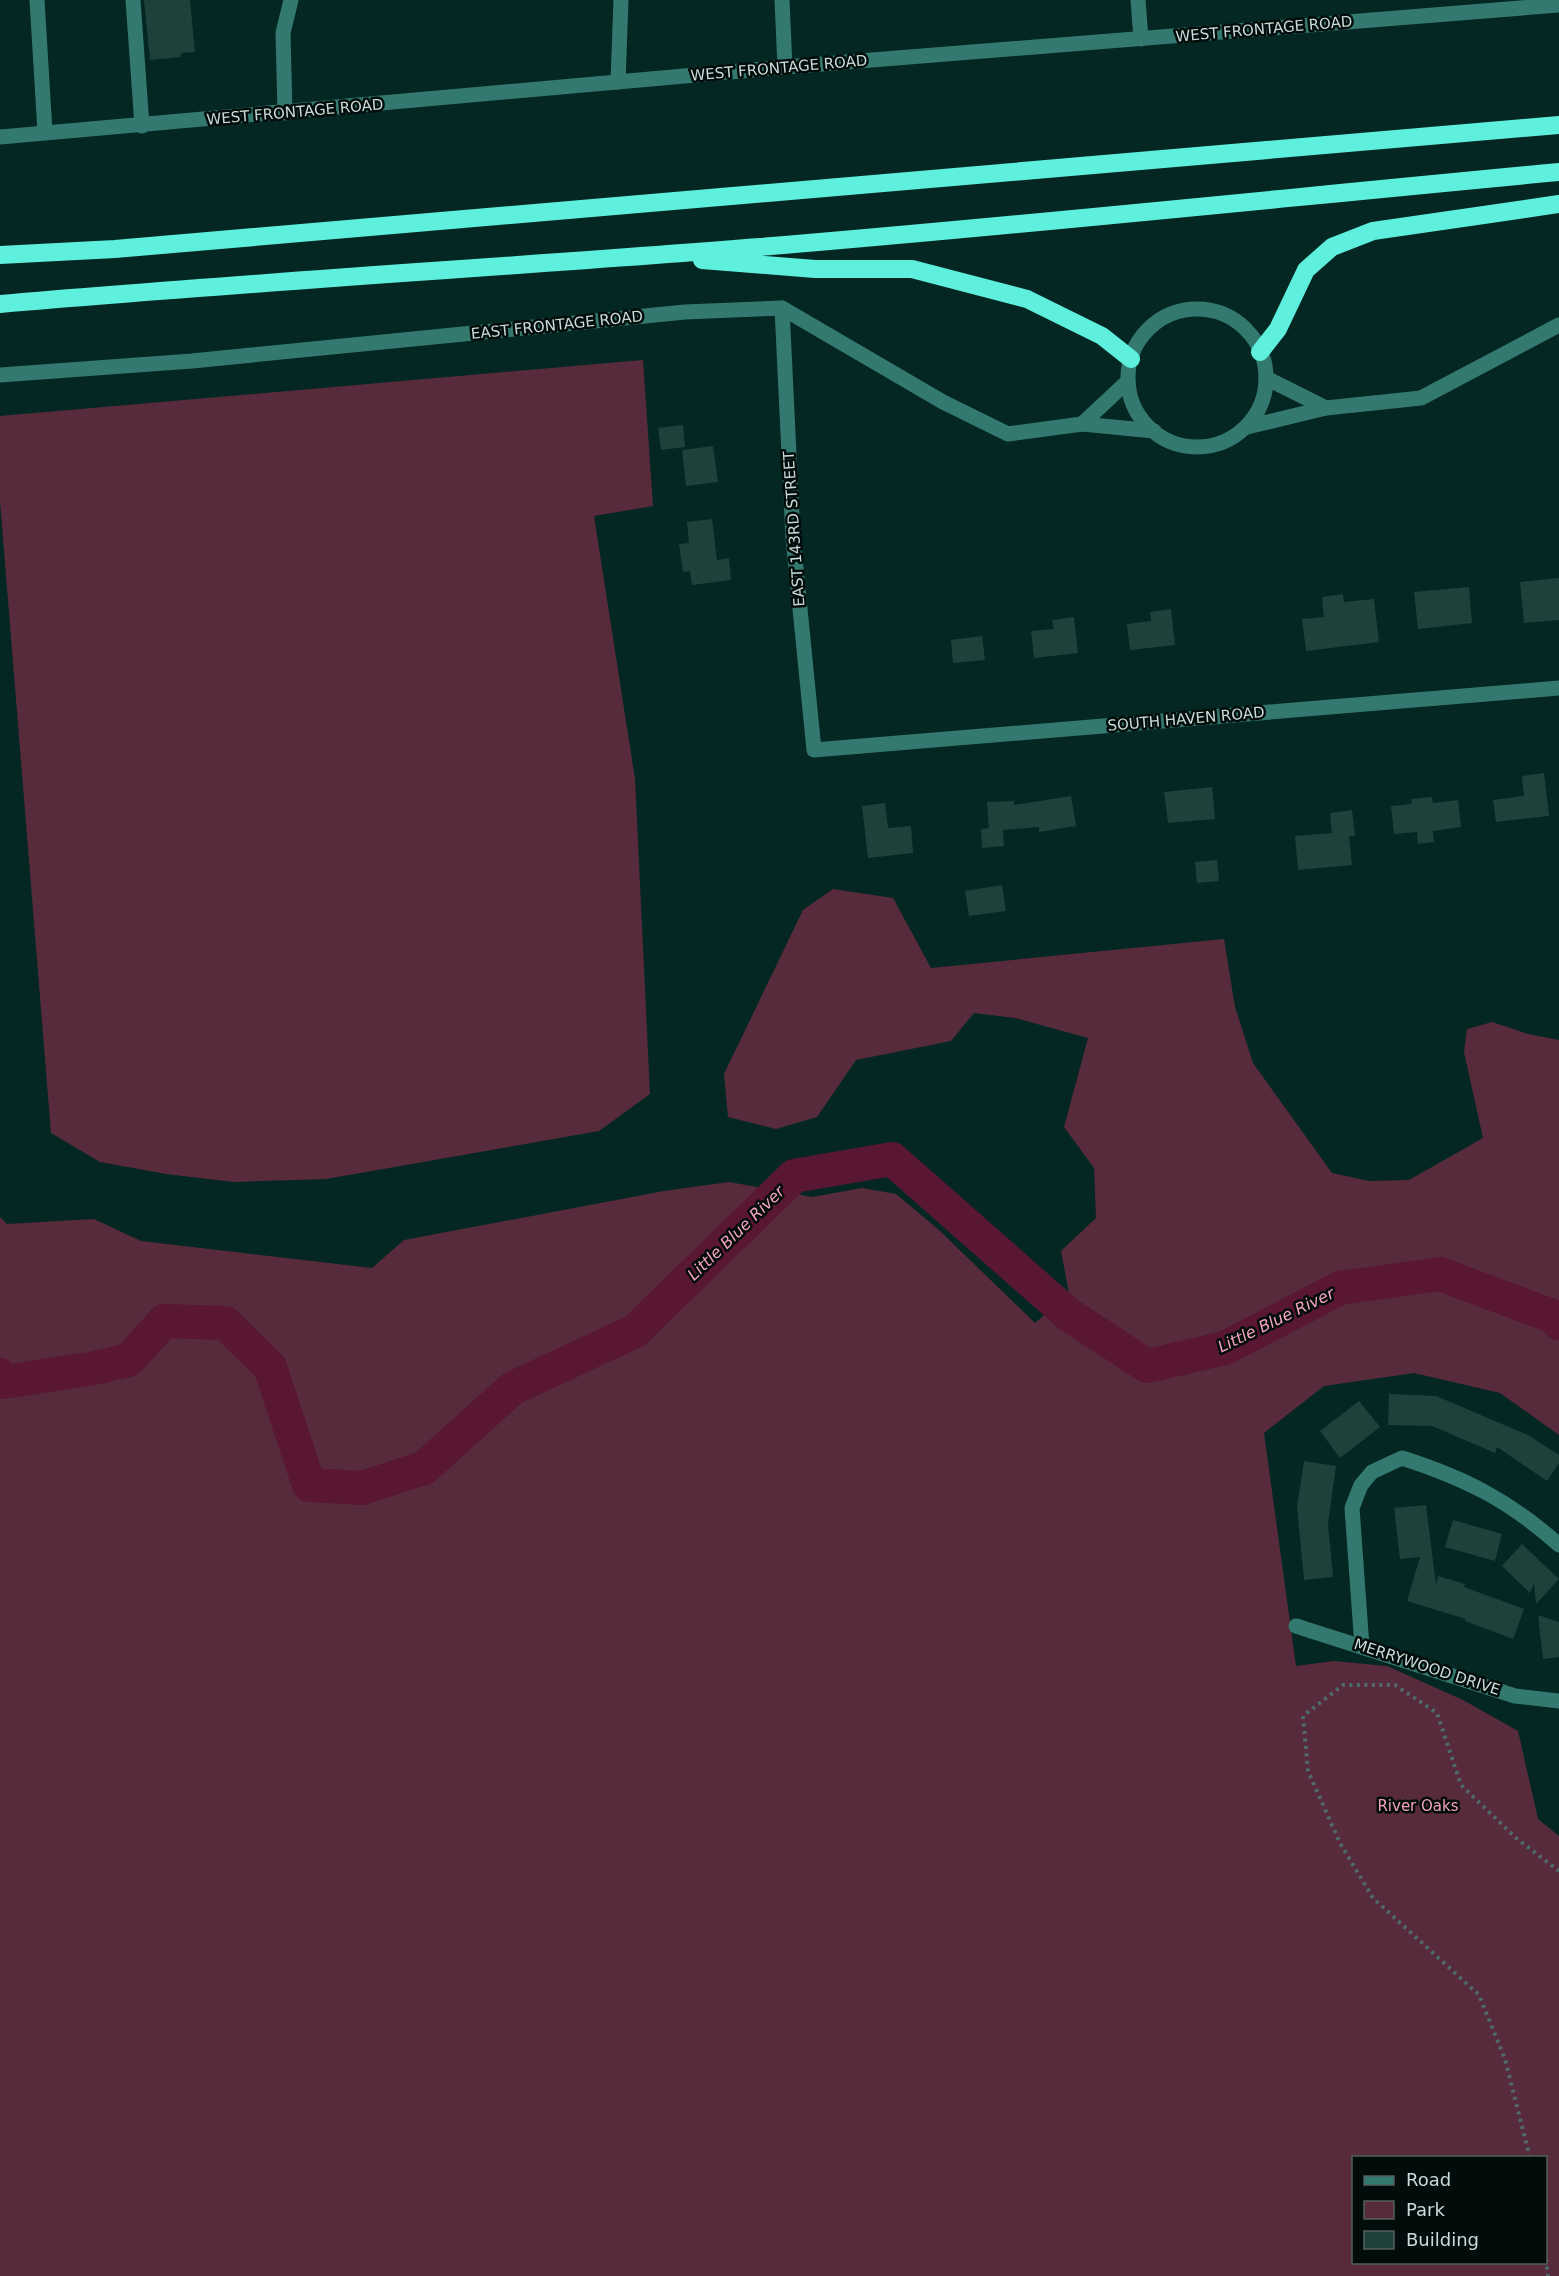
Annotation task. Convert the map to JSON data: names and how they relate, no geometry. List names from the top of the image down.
{
  "streets": {
    "street": [
      "WEST FRONTAGE ROAD",
      "EAST FRONTAGE ROAD",
      "EAST 143RD STREET",
      "SOUTH HAVEN ROAD",
      "MERRYWOOD DRIVE"
    ]
  },
  "crossings": [
    ["EAST FRONTAGE ROAD", "EAST 143RD STREET"],
    ["EAST 143RD STREET", "SOUTH HAVEN ROAD"]
  ],
  "water": ["Little Blue River"],
  "parks": ["River Oaks"],
  "legend": ["Road", "Park", "Building"]
}
